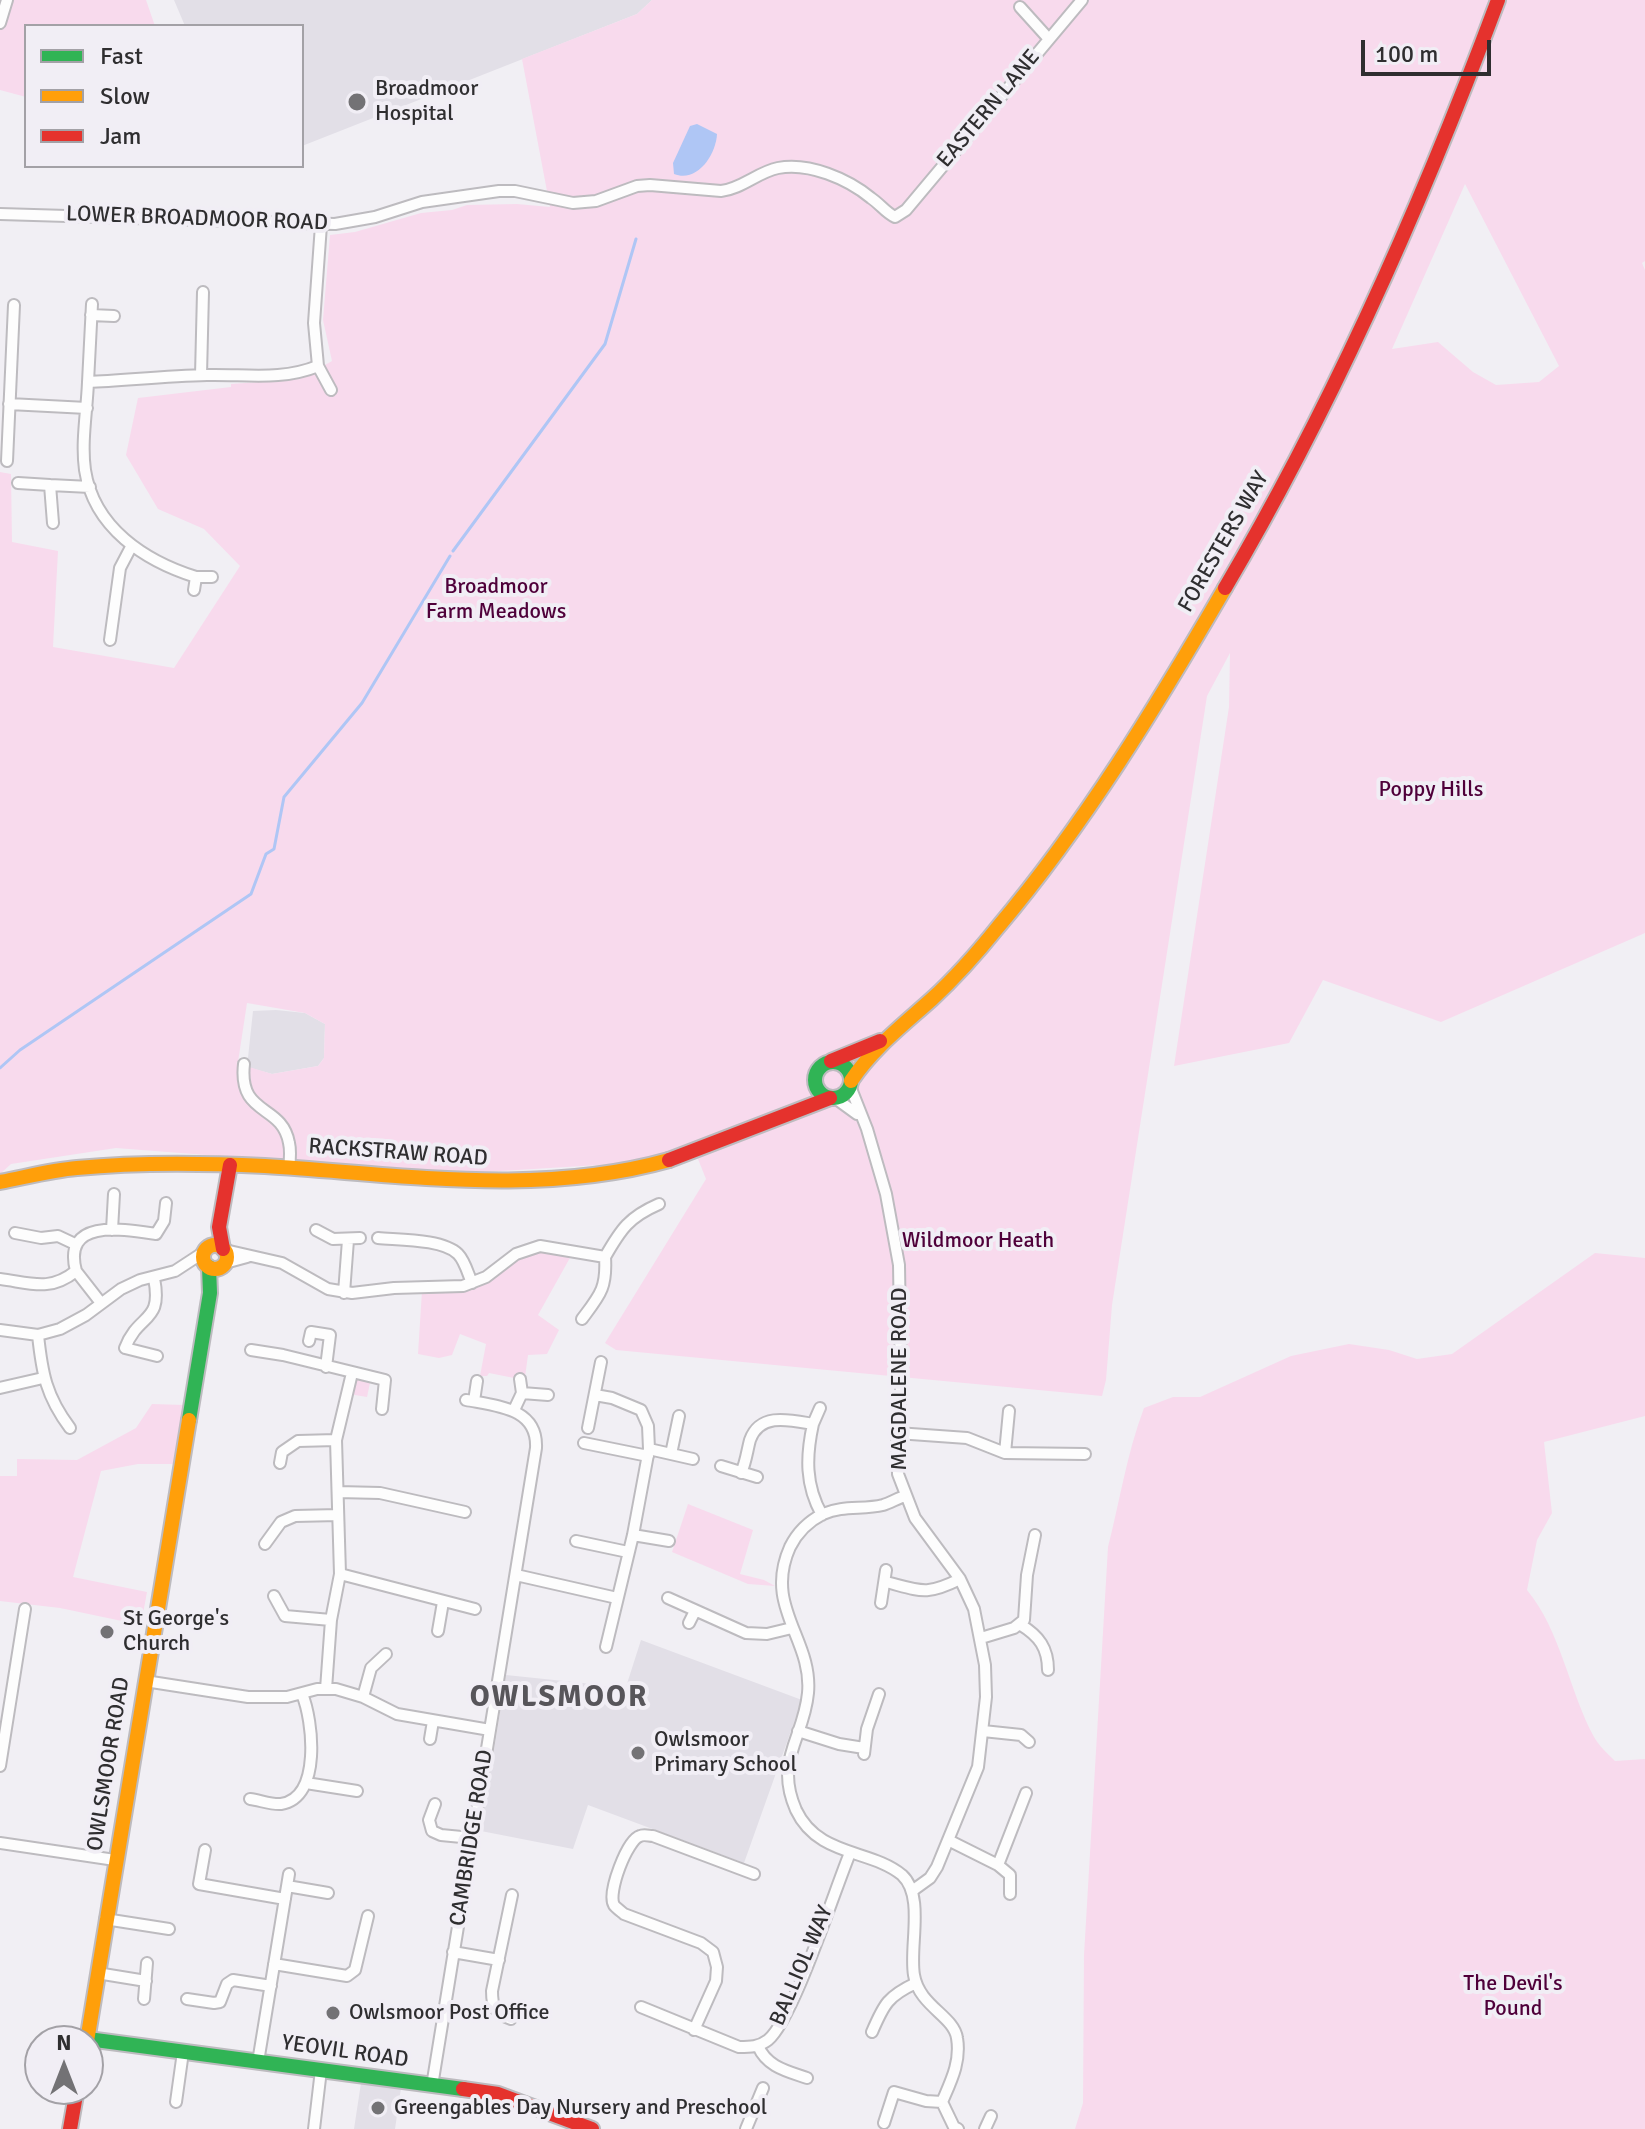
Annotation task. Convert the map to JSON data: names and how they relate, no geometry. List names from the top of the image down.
{
  "streets": {
    "main road": [
      "FORESTERS WAY",
      "RACKSTRAW ROAD",
      "OWLSMOOR ROAD",
      "YEOVIL ROAD"
    ],
    "street": [
      "EASTERN LANE",
      "LOWER BROADMOOR ROAD",
      "MAGDALENE ROAD",
      "CAMBRIDGE ROAD",
      "BALLIOL WAY"
    ]
  },
  "crossings": [
    ["EASTERN LANE", "LOWER BROADMOOR ROAD"],
    ["FORESTERS WAY", "RACKSTRAW ROAD"],
    ["FORESTERS WAY", "MAGDALENE ROAD"],
    ["RACKSTRAW ROAD", "MAGDALENE ROAD"],
    ["RACKSTRAW ROAD", "OWLSMOOR ROAD"],
    ["CAMBRIDGE ROAD", "YEOVIL ROAD"]
  ],
  "districts": ["OWLSMOOR"],
  "parks": [
    "Broadmoor Farm Meadows",
    "Poppy Hills",
    "Wildmoor Heath",
    "The Devil's Pound"
  ],
  "places": [
    "Broadmoor Hospital",
    "St George's Church",
    "Owlsmoor Primary School",
    "Owlsmoor Post Office",
    "Greengables Day Nursery and Preschool"
  ],
  "legend": ["Fast", "Slow", "Jam"],
  "scale_bar": "100 m",
  "north": "top"
}
